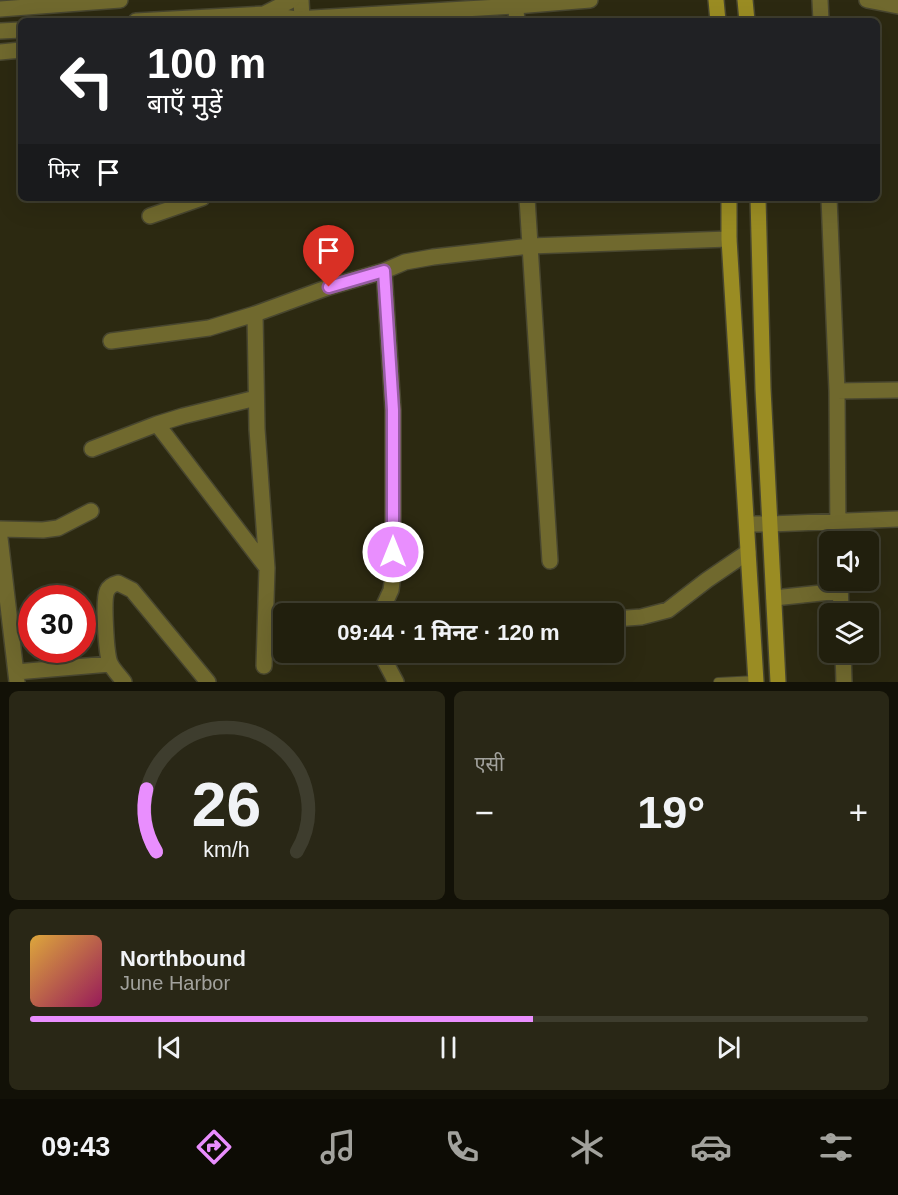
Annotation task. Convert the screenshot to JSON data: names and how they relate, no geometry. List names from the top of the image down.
{
  "page": {
    "turn": ["100 m", "बाएँ मुड़ें"],
    "then": "फिर",
    "limit": "30",
    "trip": "09:44 · 1 मिनट · 120 m",
    "tile": "एसी",
    "heat": ["−", "19°", "+"],
    "song": ["Northbound", "June Harbor"],
    "tabs": "09:43",
    "gauge": ["26", "km/h"]
  }
}
